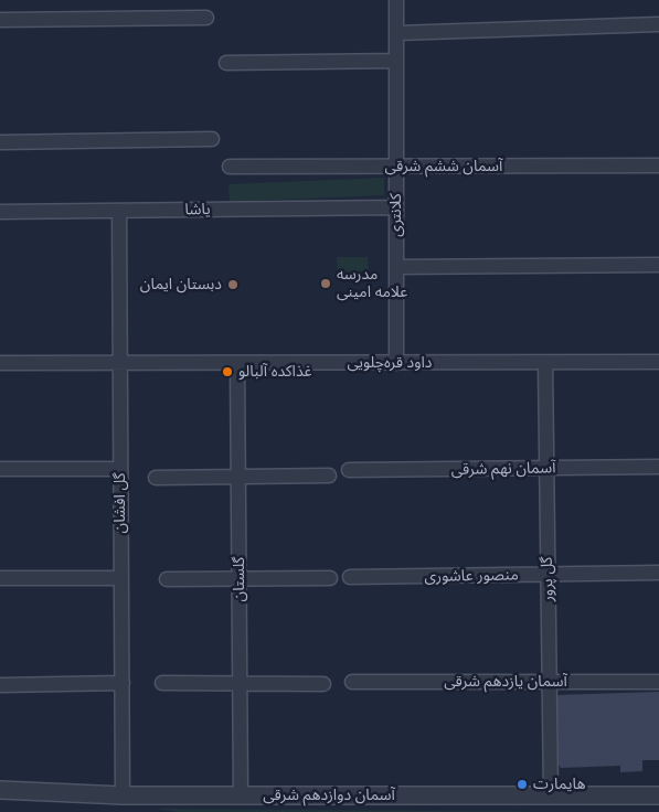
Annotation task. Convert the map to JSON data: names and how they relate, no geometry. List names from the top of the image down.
{
  "streets": {
    "street": [
      "آسمان ششم شرقی",
      "یاشا",
      "کلانتری",
      "داود قره‌چلویی",
      "آسمان نهم شرقی",
      "گل افشان",
      "منصور عاشوری",
      "گلستان",
      "گل پرور",
      "آسمان یازدهم شرقی",
      "آسمان دوازدهم شرقی"
    ]
  },
  "crossings": [
    ["آسمان ششم شرقی", "کلانتری"],
    ["یاشا", "کلانتری"],
    ["یاشا", "گل افشان"],
    ["کلانتری", "داود قره‌چلویی"],
    ["داود قره‌چلویی", "گل افشان"],
    ["داود قره‌چلویی", "گلستان"],
    ["داود قره‌چلویی", "گل پرور"],
    ["آسمان نهم شرقی", "گل پرور"],
    ["گل افشان", "آسمان دوازدهم شرقی"],
    ["منصور عاشوری", "گل پرور"],
    ["گلستان", "آسمان دوازدهم شرقی"],
    ["گل پرور", "آسمان یازدهم شرقی"],
    ["گل پرور", "آسمان دوازدهم شرقی"]
  ],
  "places": [
    "مدرسه علامه امینی",
    "دبستان ایمان",
    "غذاکده آلبالو",
    "هایمارت"
  ]
}
